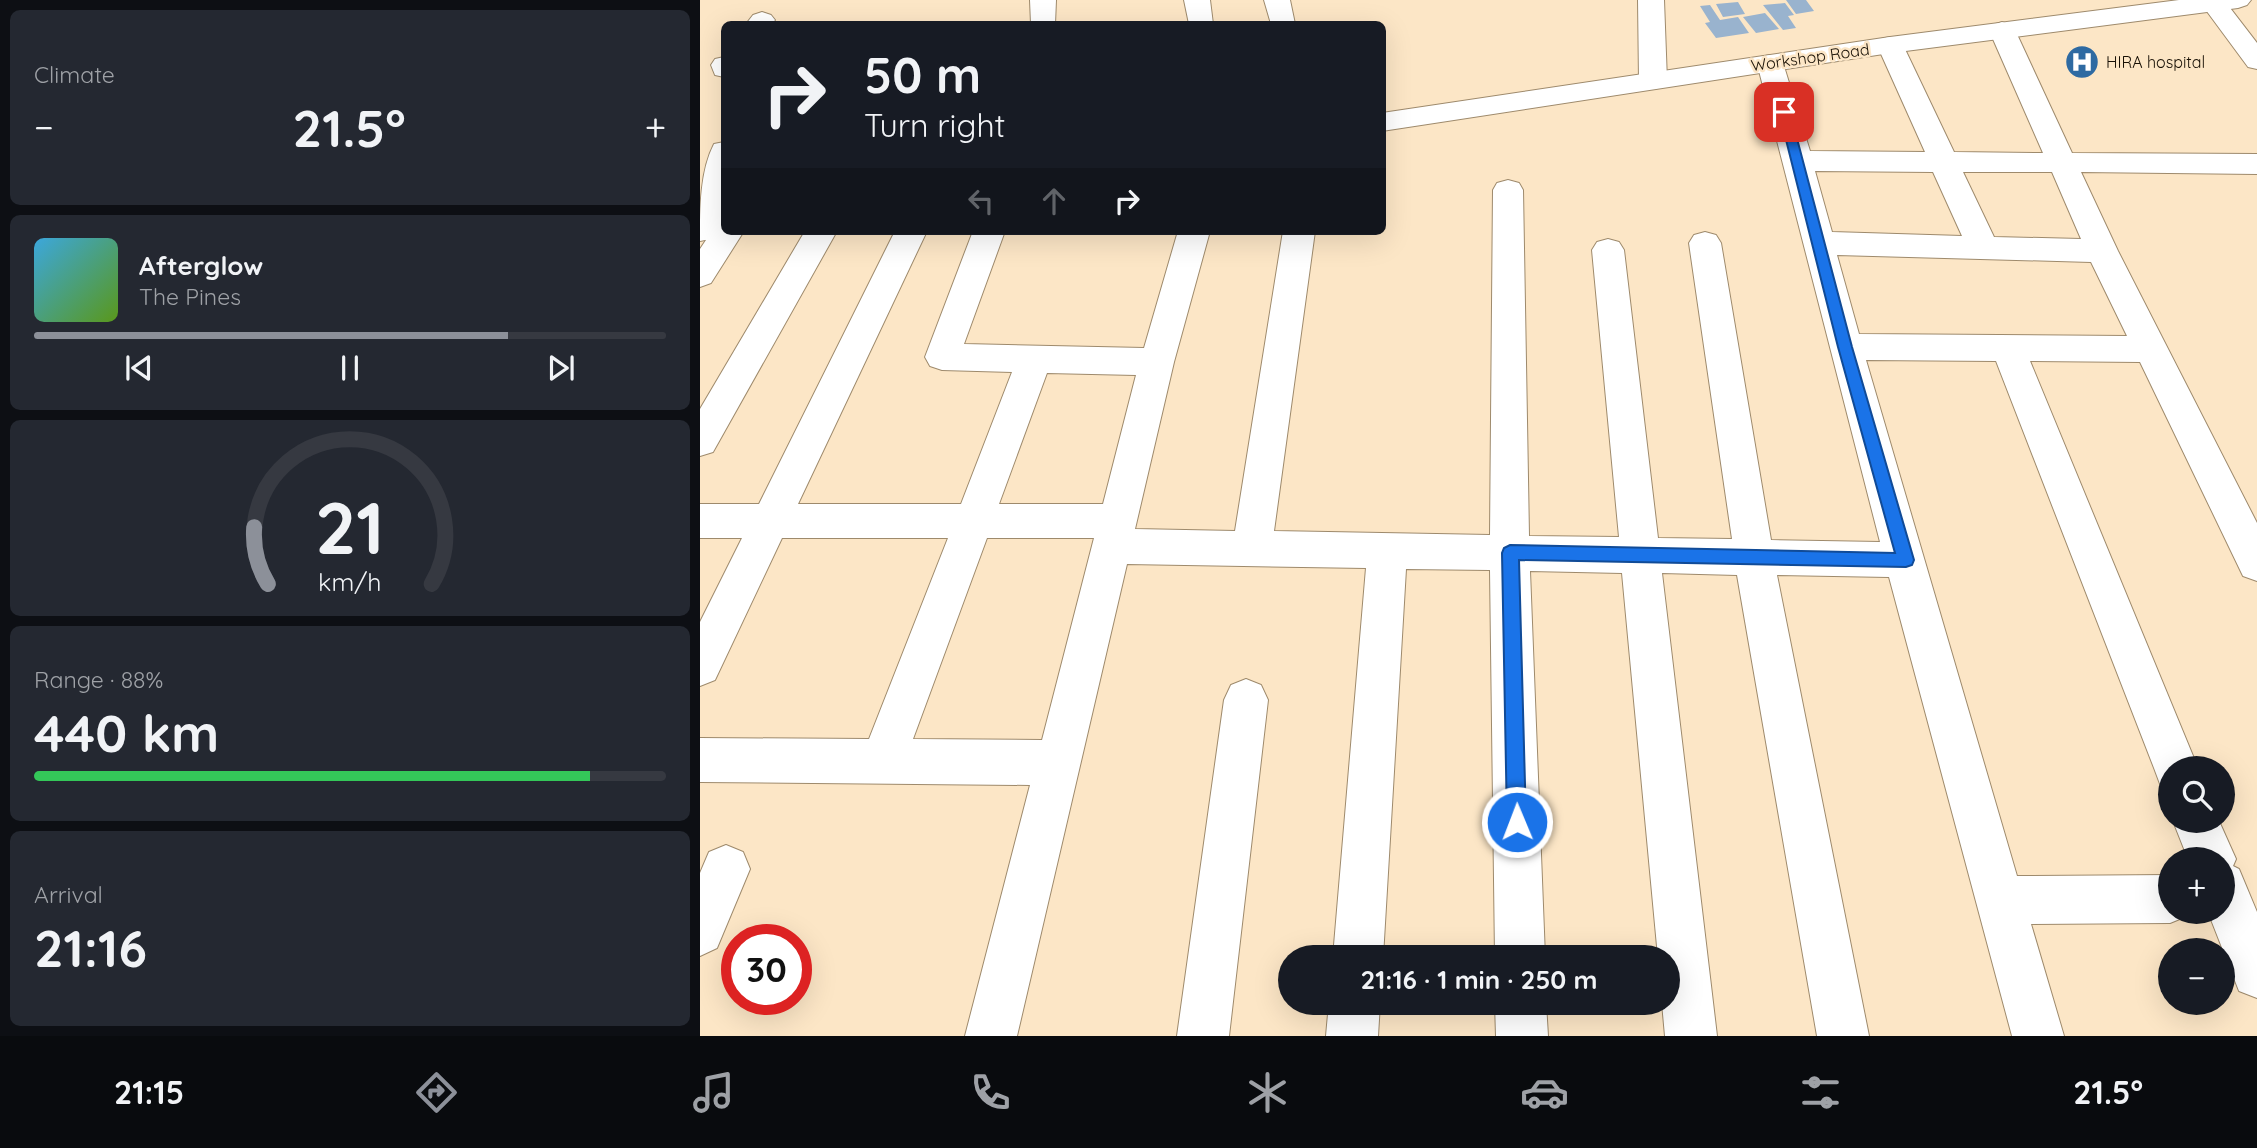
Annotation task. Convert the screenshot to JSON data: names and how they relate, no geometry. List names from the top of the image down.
{
  "streets": {
    "street": ["Workshop Road"]
  },
  "places": {
    "hospital": ["HIRA hospital"]
  },
  "page": {
    "tile": [
      "Climate",
      ["Range · 88%", "440 km"],
      ["Arrival", "21:16"]
    ],
    "turn": ["50 m", "Turn right"],
    "heat": ["−", "21.5°", "+"],
    "song": ["Afterglow", "The Pines"],
    "map_buttons": ["+", "−"],
    "limit": "30",
    "trip": "21:16 · 1 min · 250 m",
    "tabs": ["21:15", "21.5°"],
    "gauge": ["21", "km/h"]
  }
}
